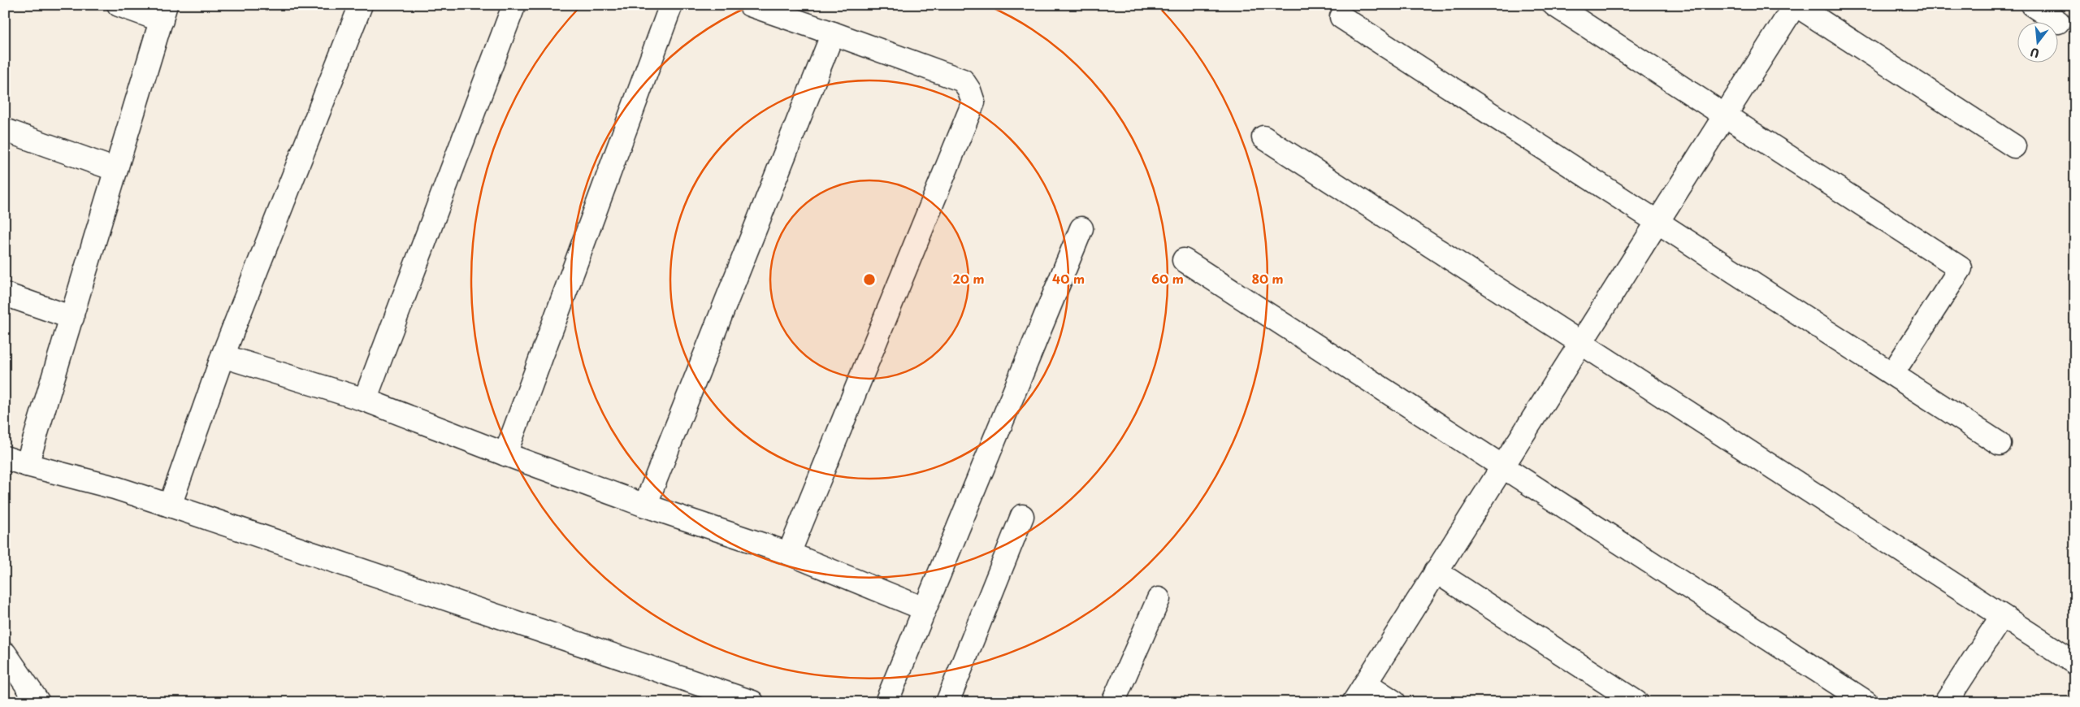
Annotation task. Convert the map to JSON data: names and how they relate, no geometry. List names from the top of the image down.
{
  "north": "bottom",
  "rings": [
    "20 m",
    "40 m",
    "60 m",
    "80 m"
  ]
}
